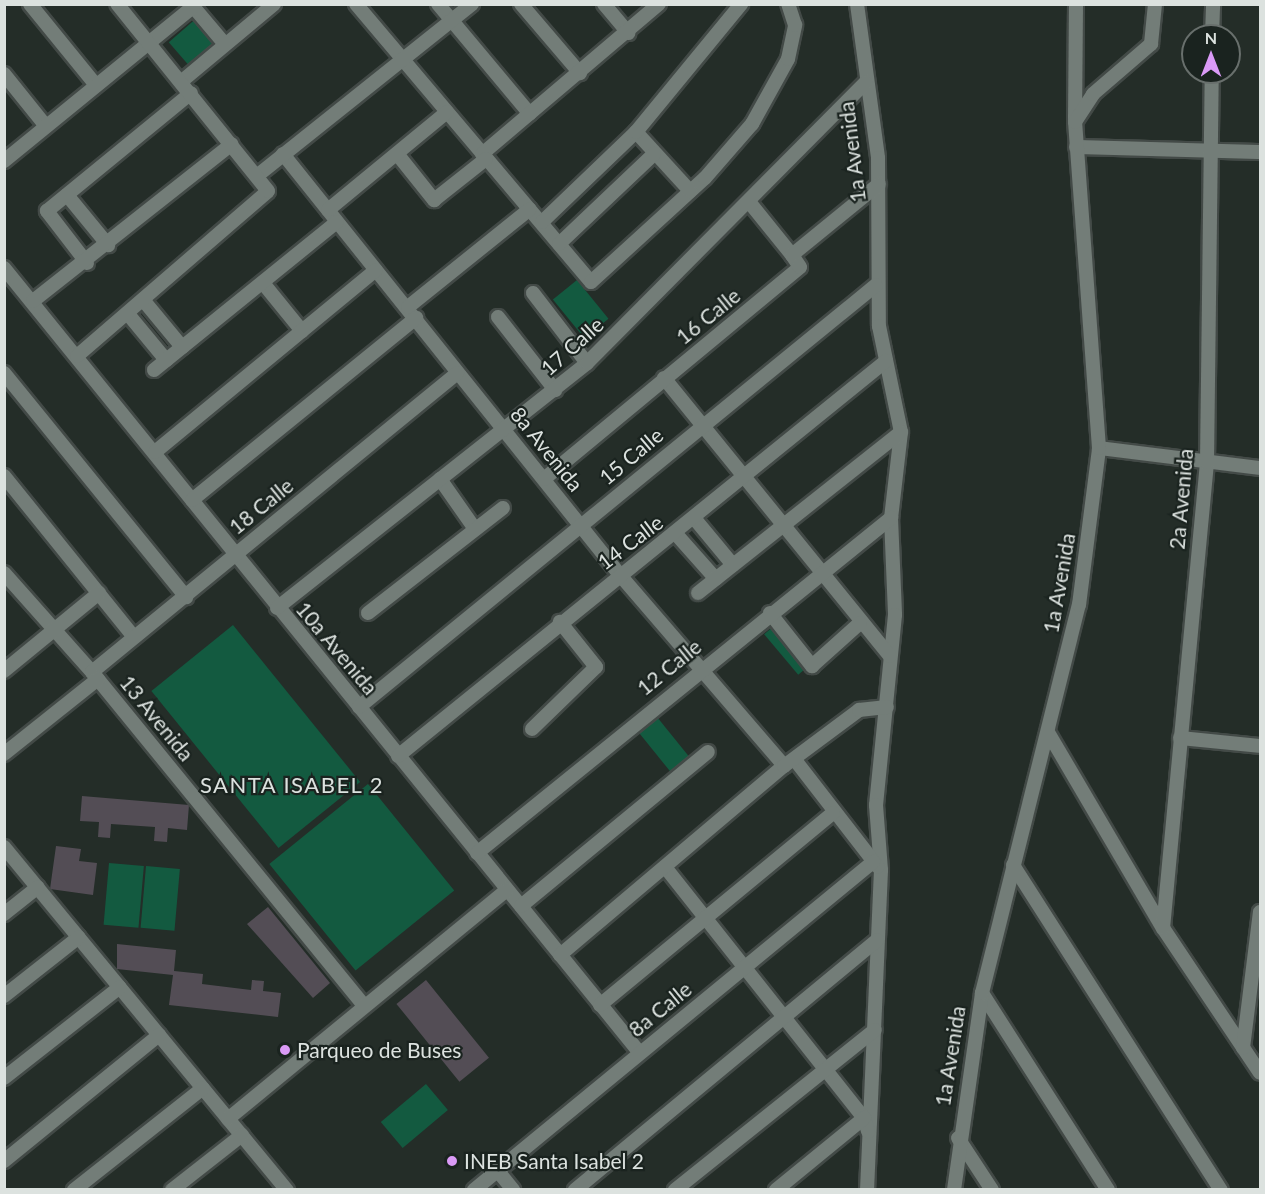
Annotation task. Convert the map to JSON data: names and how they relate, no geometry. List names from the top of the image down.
{
  "streets": {
    "street": [
      "1a Avenida",
      "16 Calle",
      "17 Calle",
      "8a Avenida",
      "15 Calle",
      "2a Avenida",
      "18 Calle",
      "14 Calle",
      "10a Avenida",
      "12 Calle",
      "13 Avenida",
      "8a Calle"
    ]
  },
  "crossings": [
    ["1a Avenida", "17 Calle"],
    ["1a Avenida", "8a Avenida"],
    ["1a Avenida", "15 Calle"],
    ["1a Avenida", "14 Calle"],
    ["1a Avenida", "12 Calle"],
    ["1a Avenida", "8a Calle"],
    ["16 Calle", "8a Avenida"],
    ["17 Calle", "8a Avenida"],
    ["17 Calle", "10a Avenida"],
    ["8a Avenida", "15 Calle"],
    ["8a Avenida", "18 Calle"],
    ["8a Avenida", "14 Calle"],
    ["8a Avenida", "12 Calle"],
    ["8a Avenida", "8a Calle"],
    ["15 Calle", "10a Avenida"],
    ["18 Calle", "10a Avenida"],
    ["18 Calle", "13 Avenida"],
    ["14 Calle", "10a Avenida"],
    ["10a Avenida", "12 Calle"],
    ["10a Avenida", "8a Calle"]
  ],
  "districts": ["SANTA ISABEL 2"],
  "places": ["Parqueo de Buses", "INEB Santa Isabel 2"],
  "north": "top"
}
